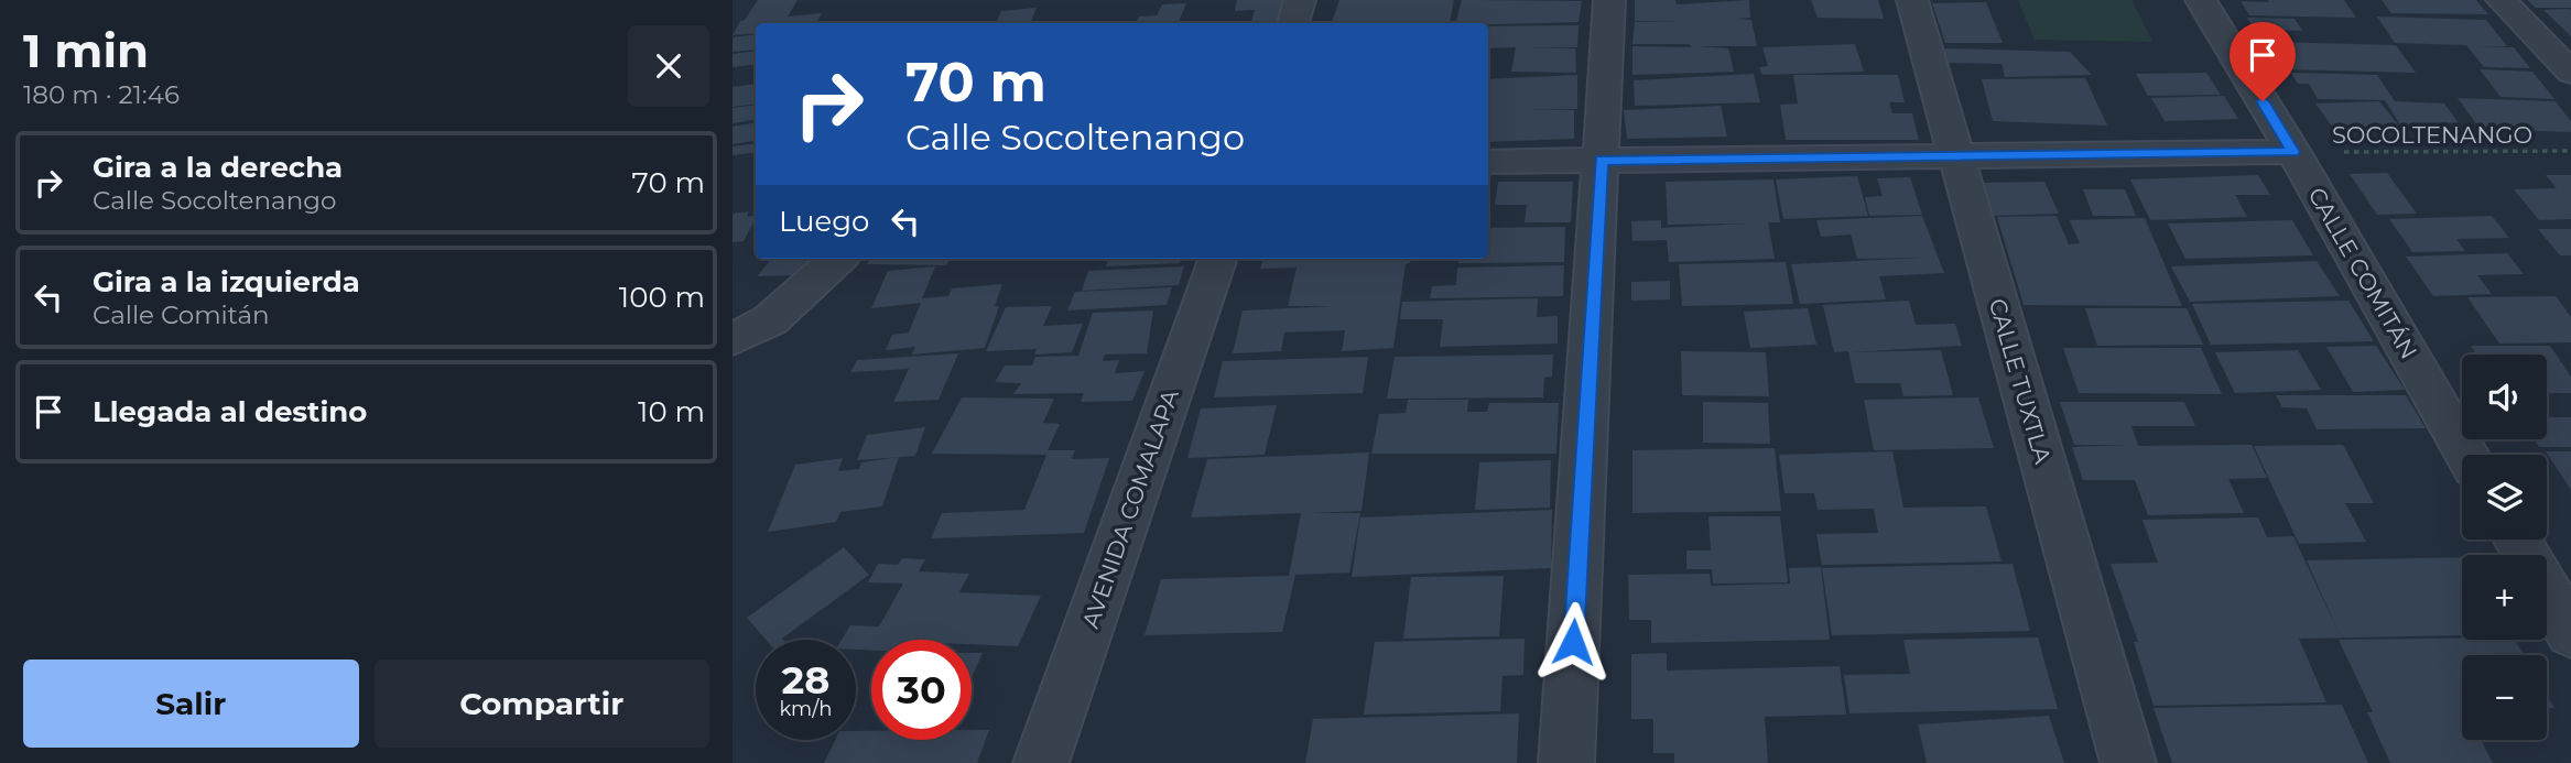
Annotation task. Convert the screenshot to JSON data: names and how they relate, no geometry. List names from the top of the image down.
{
  "streets": {
    "street": ["CALLE COMITÁN", "CALLE TUXTLA", "AVENIDA COMALAPA"],
    "path": ["SOCOLTENANGO"]
  },
  "crossings": [
    ["SOCOLTENANGO", "CALLE COMITÁN"]
  ],
  "page": {
    "heading": ["1 min", "180 m · 21:46"],
    "turn": ["70 m", "Calle Socoltenango"],
    "list": [
      {
        "name": "Gira a la derecha",
        "note": "Calle Socoltenango",
        "value": "70 m"
      },
      {
        "name": "Gira a la izquierda",
        "note": "Calle Comitán",
        "value": "100 m"
      },
      {
        "name": "Llegada al destino",
        "value": "10 m"
      }
    ],
    "then": "Luego",
    "map_buttons": ["+", "−"],
    "speed": "28 km/h",
    "limit": "30",
    "buttons": ["Salir", "Compartir"]
  }
}
